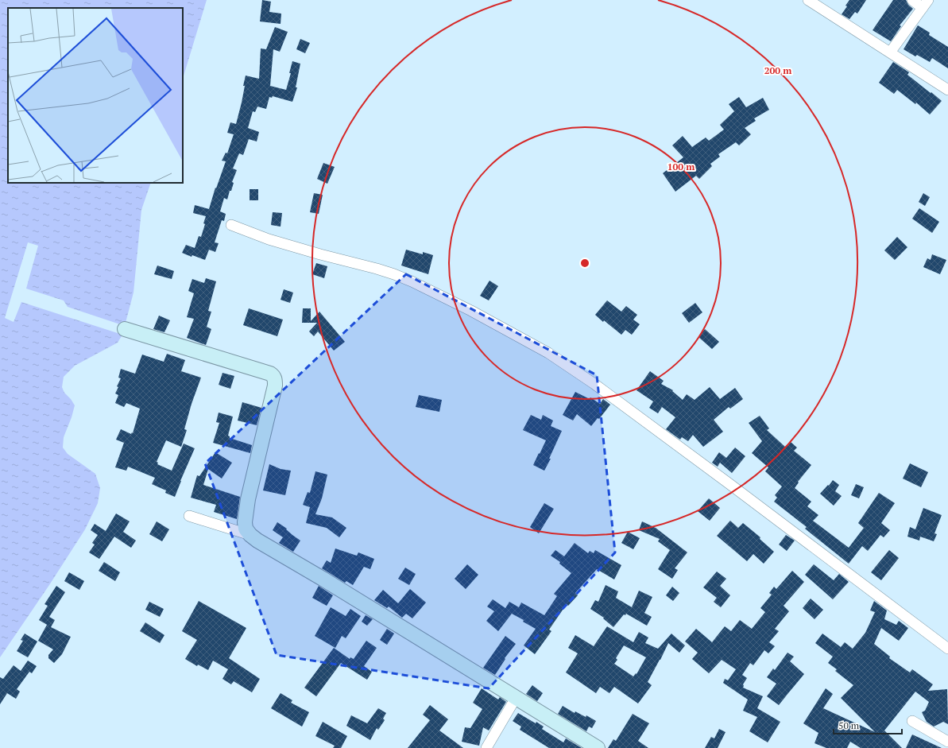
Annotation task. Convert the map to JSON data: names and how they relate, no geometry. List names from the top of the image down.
{
  "scale_bar": "50 m",
  "rings": ["200 m", "100 m"]
}
